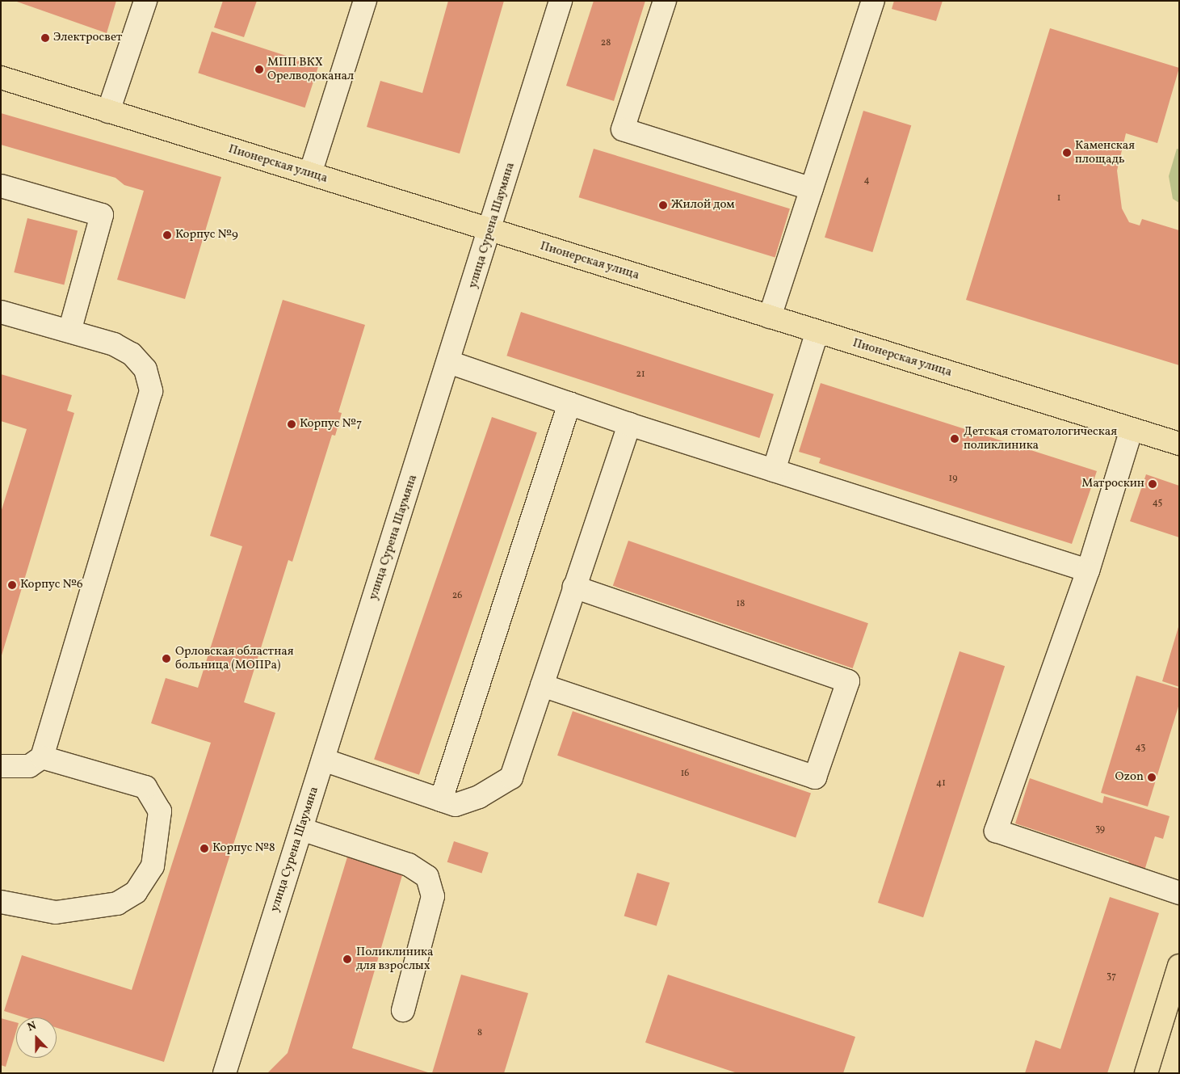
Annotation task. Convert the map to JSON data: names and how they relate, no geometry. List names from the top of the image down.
{
  "streets": {
    "main road": ["Пионерская улица"],
    "street": ["улица Сурена Шаумяна"]
  },
  "crossings": [
    ["Пионерская улица", "улица Сурена Шаумяна"]
  ],
  "places": [
    "Электросвет",
    "МПП ВКХ Орелводоканал",
    "Каменская площадь",
    "Жилой дом",
    "Корпус №9",
    "Корпус №7",
    "Детская стоматологическая поликлиника",
    "Матроскин",
    "Корпус №6",
    "Орловская областная больница (МОПРа)",
    "Ozon",
    "Корпус №8",
    "Поликлиника для взрослых"
  ],
  "house_numbers": [
    "28",
    "4",
    "1",
    "21",
    "19",
    "45",
    "26",
    "18",
    "43",
    "16",
    "41",
    "39",
    "37",
    "8"
  ],
  "north": "top"
}
